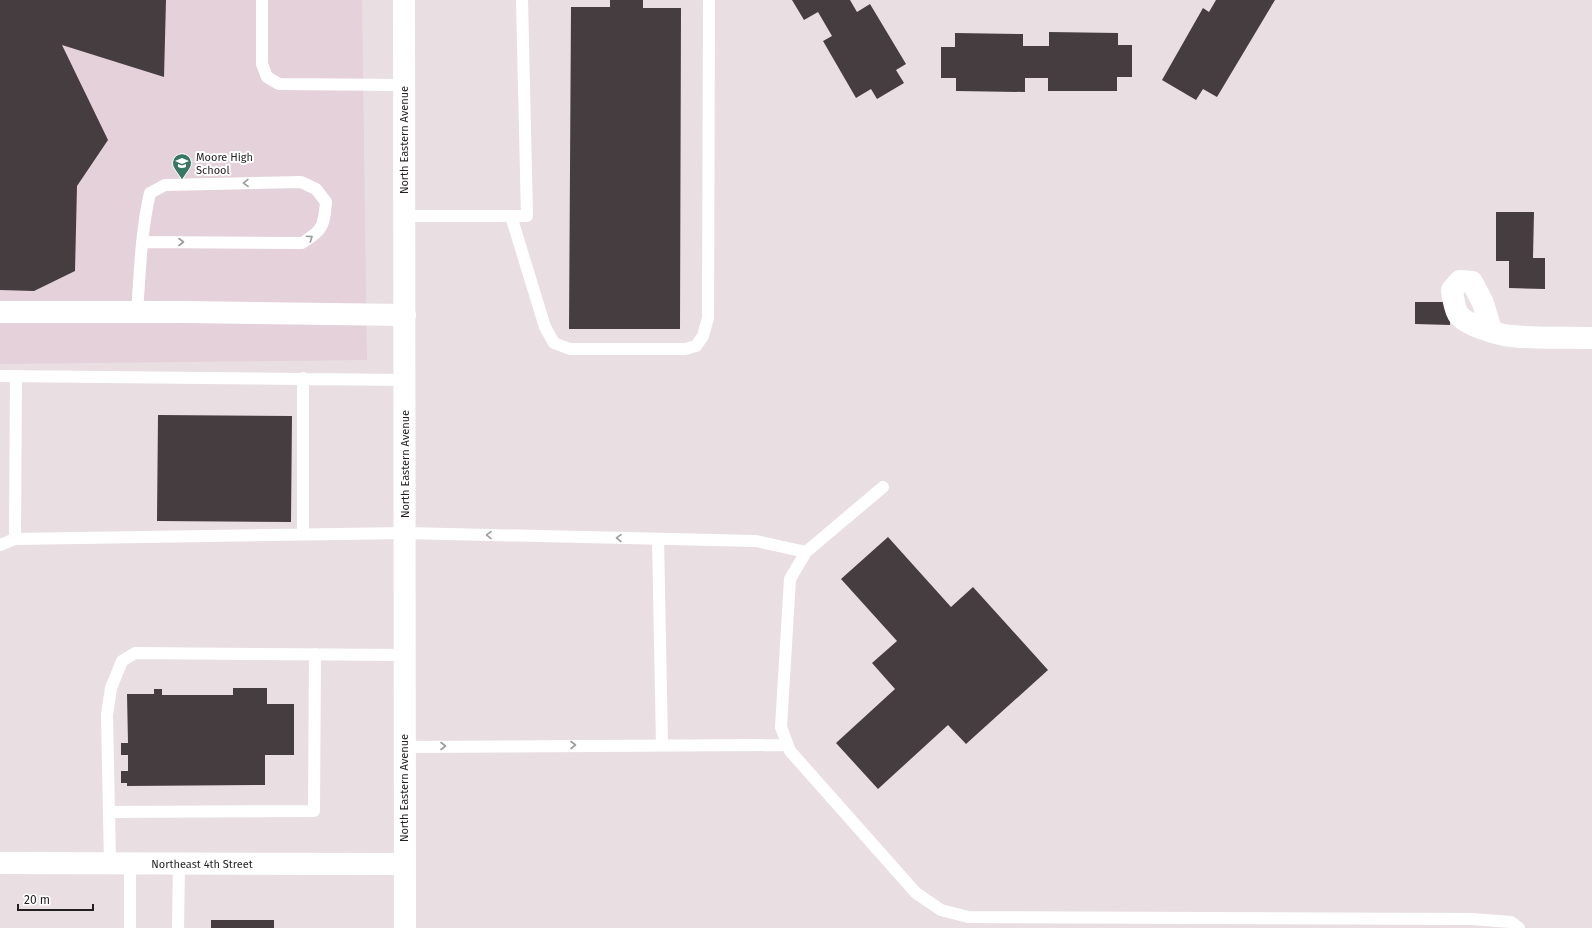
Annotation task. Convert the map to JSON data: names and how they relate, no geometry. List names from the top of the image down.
{
  "streets": {
    "main road": ["North Eastern Avenue", "Northeast 4th Street"]
  },
  "crossings": [
    ["North Eastern Avenue", "Northeast 4th Street"]
  ],
  "places": {
    "school or university": ["Moore High School"]
  },
  "scale_bar": "20 m"
}
